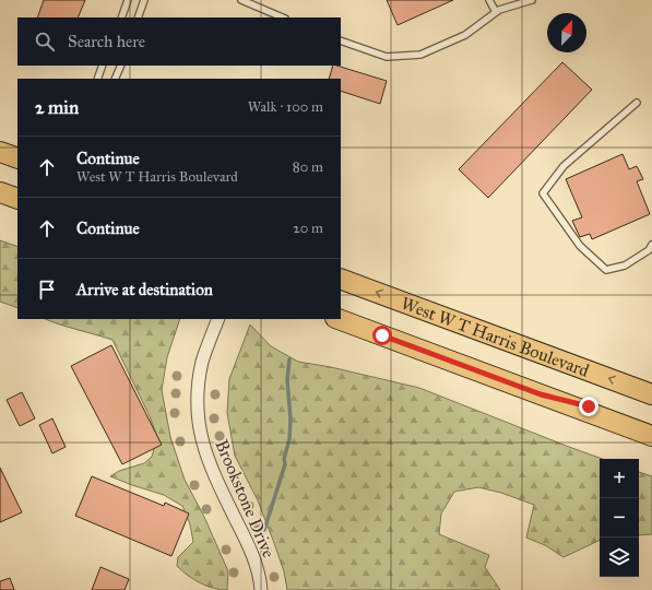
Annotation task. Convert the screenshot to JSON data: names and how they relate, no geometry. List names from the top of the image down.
{
  "streets": {
    "main road": ["West W T Harris Boulevard"],
    "street": ["Brookstone Drive"]
  },
  "north": "top right",
  "page": {
    "search": "Search here",
    "heading": ["2 min", "Walk · 100 m"],
    "list": [
      ["Continue", "West W T Harris Boulevard", "80 m"],
      ["Continue", "20 m"],
      "Arrive at destination"
    ],
    "map_buttons": ["+", "−"]
  }
}
